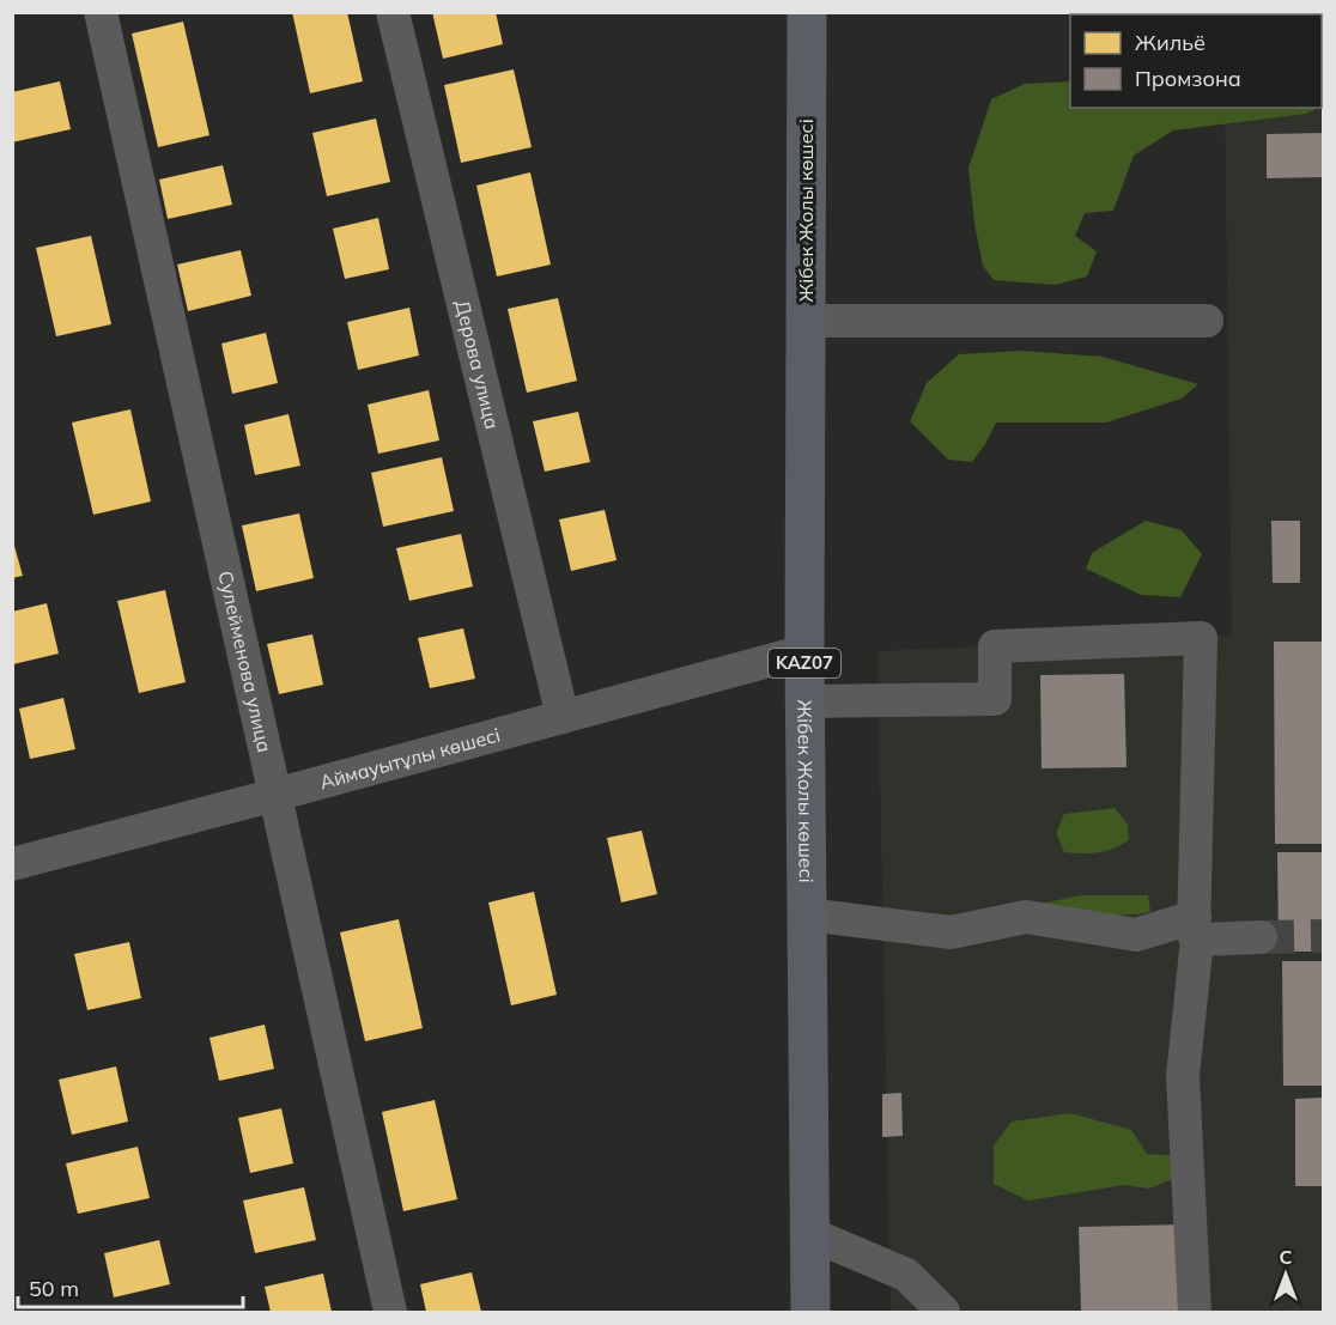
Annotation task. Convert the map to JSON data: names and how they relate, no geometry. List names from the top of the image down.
{
  "streets": {
    "highway": ["Жібек Жолы көшесі", "KAZ07"],
    "street": ["Дерова улица", "Сулейменова улица", "Аймауытұлы көшесі"]
  },
  "crossings": [
    ["Жібек Жолы көшесі", "Аймауытұлы көшесі"],
    ["Дерова улица", "Аймауытұлы көшесі"],
    ["Сулейменова улица", "Аймауытұлы көшесі"]
  ],
  "legend": ["Жильё", "Промзона"],
  "scale_bar": "50 m",
  "north": "top"
}
